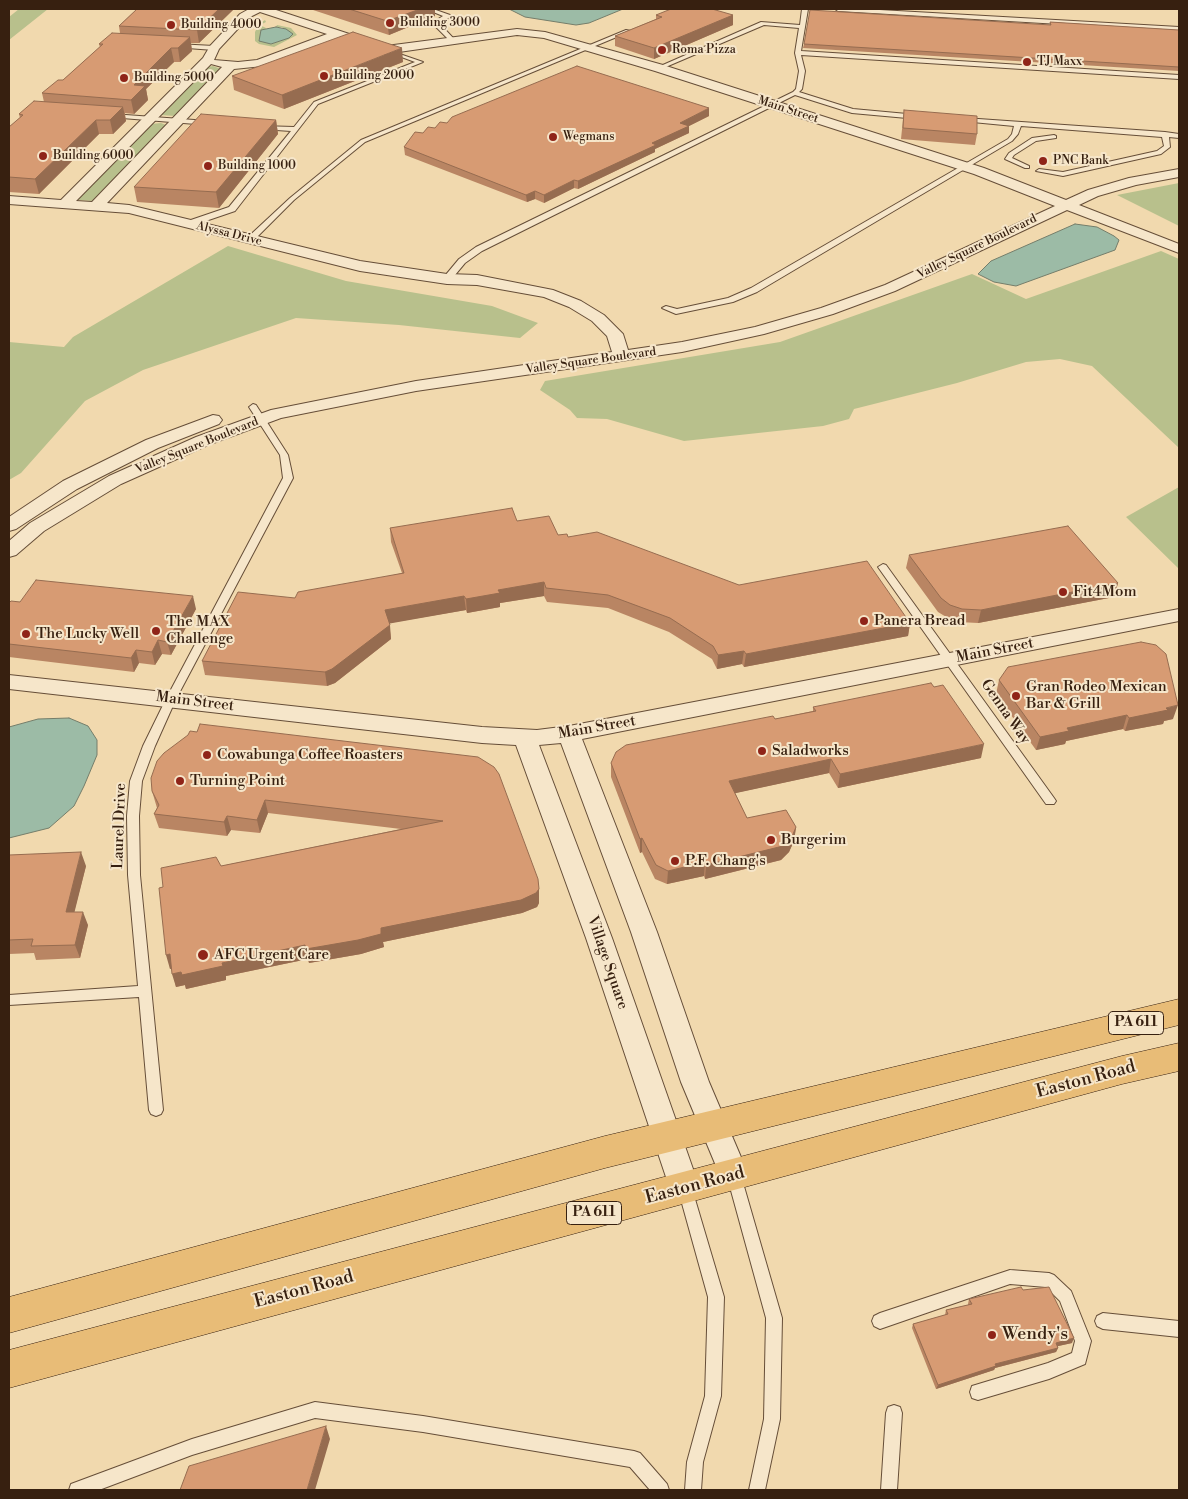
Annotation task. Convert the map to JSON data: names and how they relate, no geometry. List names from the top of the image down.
{
  "streets": {
    "highway": ["PA 611", "Easton Road"],
    "street": [
      "Main Street",
      "Alyssa Drive",
      "Valley Square Boulevard",
      "Village Square"
    ],
    "lane": ["Genna Way", "Laurel Drive"]
  },
  "crossings": [
    ["Main Street", "Valley Square Boulevard"],
    ["Main Street", "Genna Way"],
    ["Main Street", "Laurel Drive"],
    ["Main Street", "Village Square"],
    ["Alyssa Drive", "Valley Square Boulevard"],
    ["Valley Square Boulevard", "Laurel Drive"],
    ["Village Square", "PA 611"],
    ["Village Square", "Easton Road"]
  ],
  "places": [
    "Building 3000",
    "Building 4000",
    "Roma Pizza",
    "TJ Maxx",
    "Building 2000",
    "Building 5000",
    "Wegmans",
    "Building 6000",
    "PNC Bank",
    "Building 1000",
    "Fit4Mom",
    "Panera Bread",
    "The MAX Challenge",
    "The Lucky Well",
    "Gran Rodeo Mexican Bar & Grill",
    "Saladworks",
    "Cowabunga Coffee Roasters",
    "Turning Point",
    "Burgerim",
    "P.F. Chang's",
    "AFC Urgent Care",
    "Wendy's"
  ]
}
